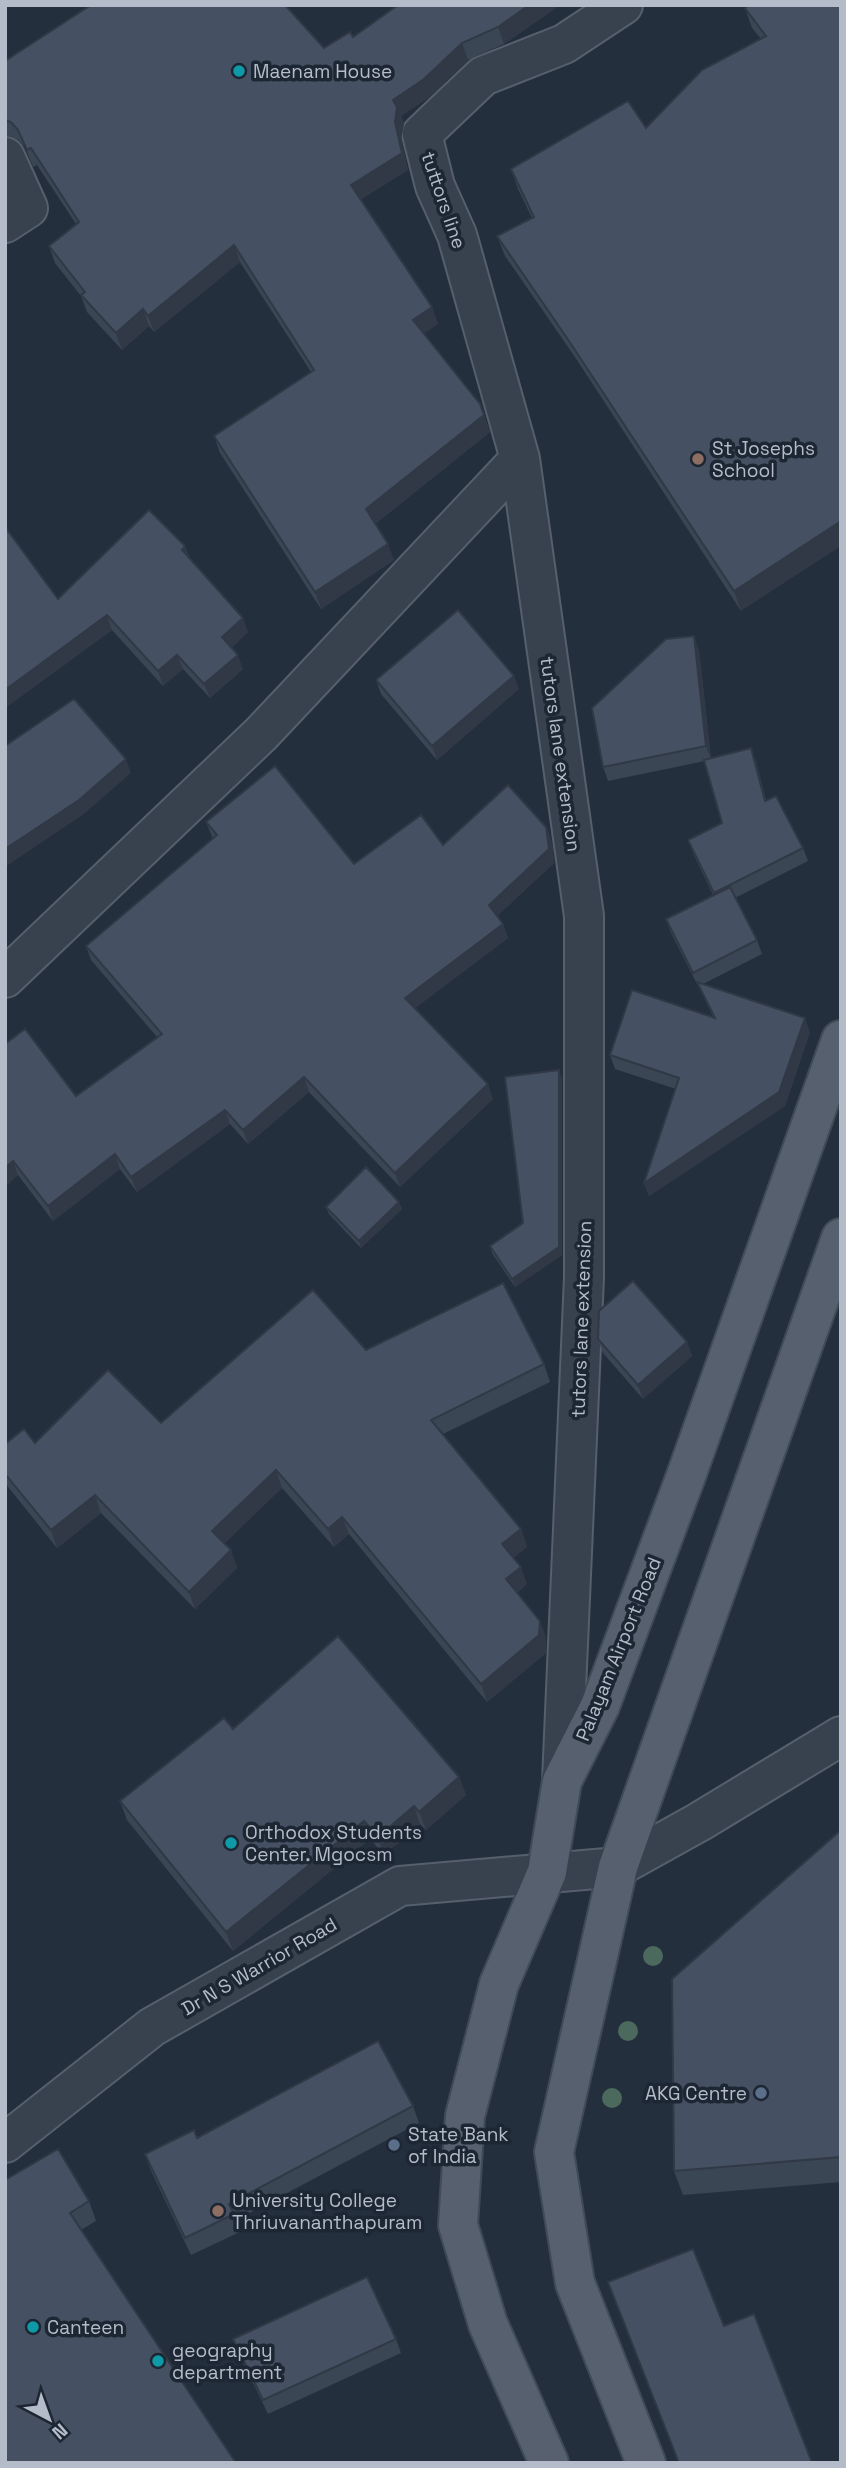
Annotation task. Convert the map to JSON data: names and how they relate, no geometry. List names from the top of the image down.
{
  "streets": {
    "main road": ["Palayam Airport Road"],
    "street": ["tuttors line", "tutors lane extension", "Dr N S Warrior Road"]
  },
  "crossings": [
    ["tuttors line", "tutors lane extension"],
    ["tutors lane extension", "Palayam Airport Road"],
    ["Palayam Airport Road", "Dr N S Warrior Road"]
  ],
  "places": [
    "Maenam House",
    "St Josephs School",
    "Orthodox Students Center. Mgocsm",
    "AKG Centre",
    "State Bank of India",
    "University College Thriuvananthapuram",
    "Canteen",
    "geography department"
  ],
  "north": "bottom right"
}
